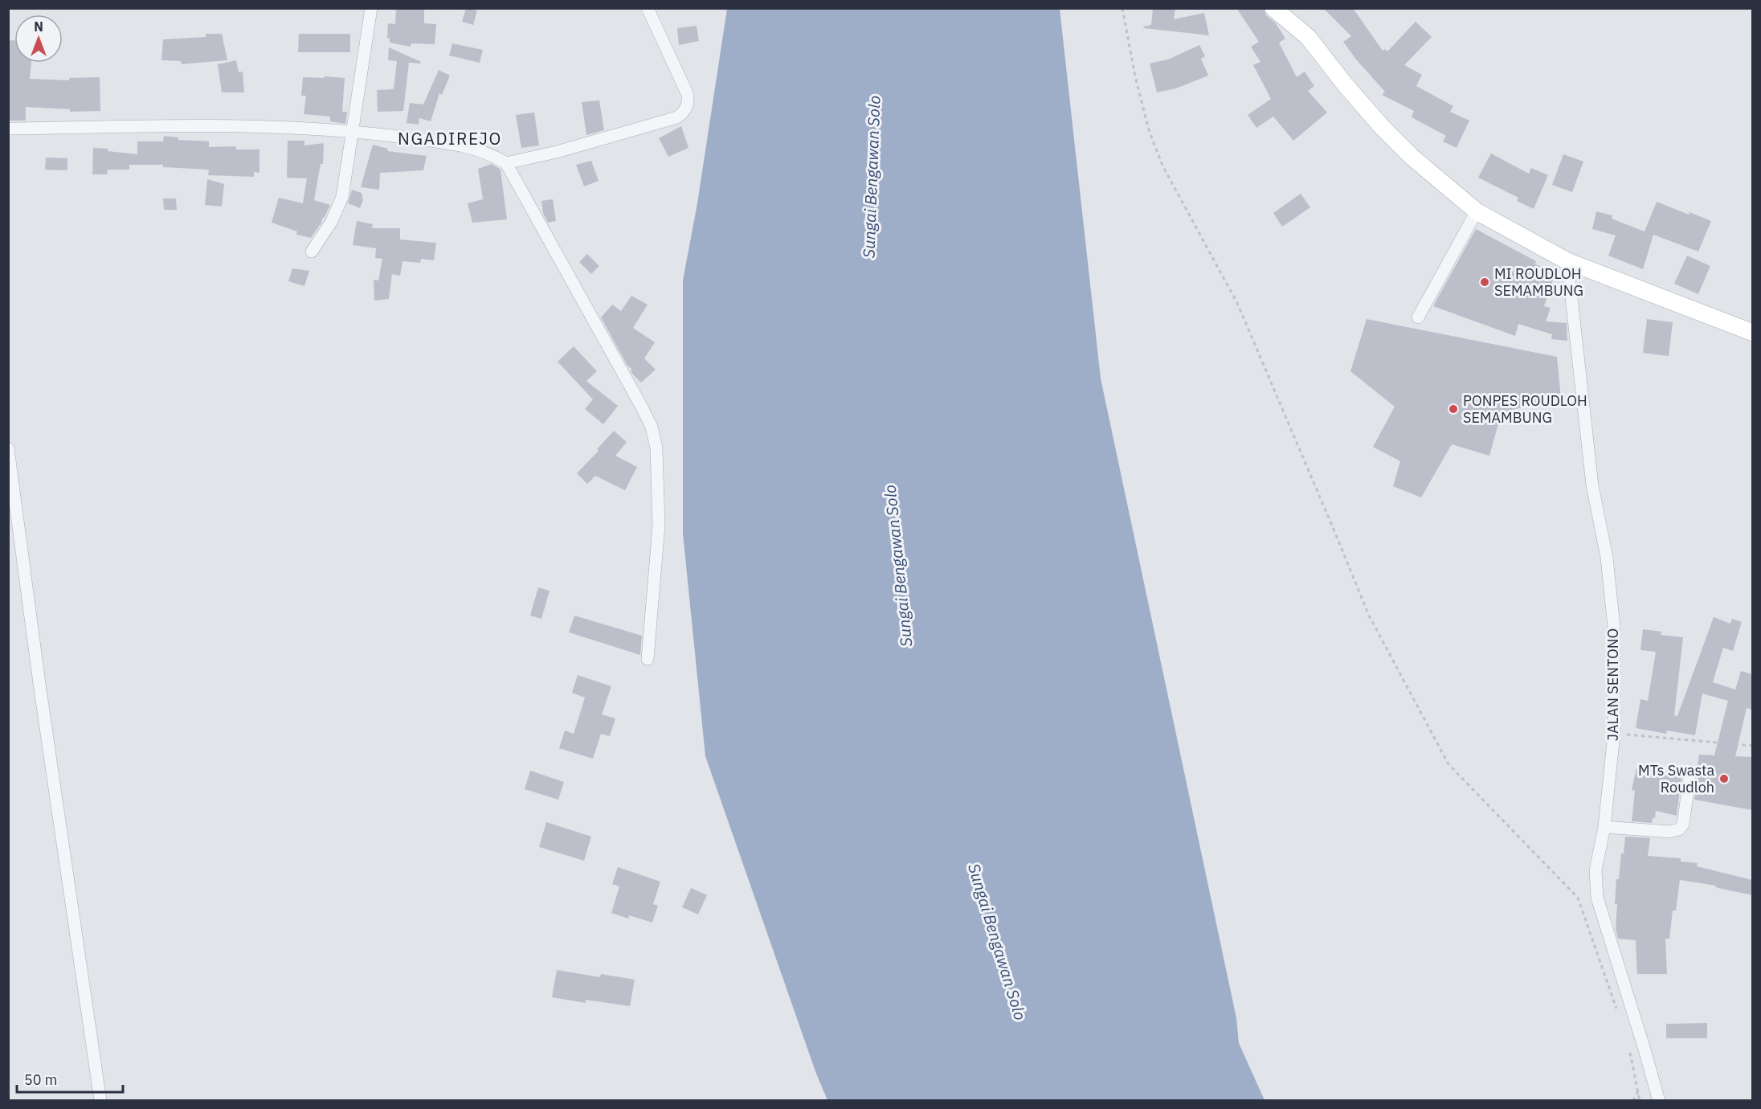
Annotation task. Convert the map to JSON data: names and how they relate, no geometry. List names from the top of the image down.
{
  "streets": {
    "street": ["JALAN SENTONO"]
  },
  "districts": ["NGADIREJO"],
  "water": ["Sungai Bengawan Solo"],
  "places": ["MI ROUDLOH SEMAMBUNG", "PONPES ROUDLOH SEMAMBUNG", "MTs Swasta Roudloh"],
  "scale_bar": "50 m",
  "north": "top"
}
